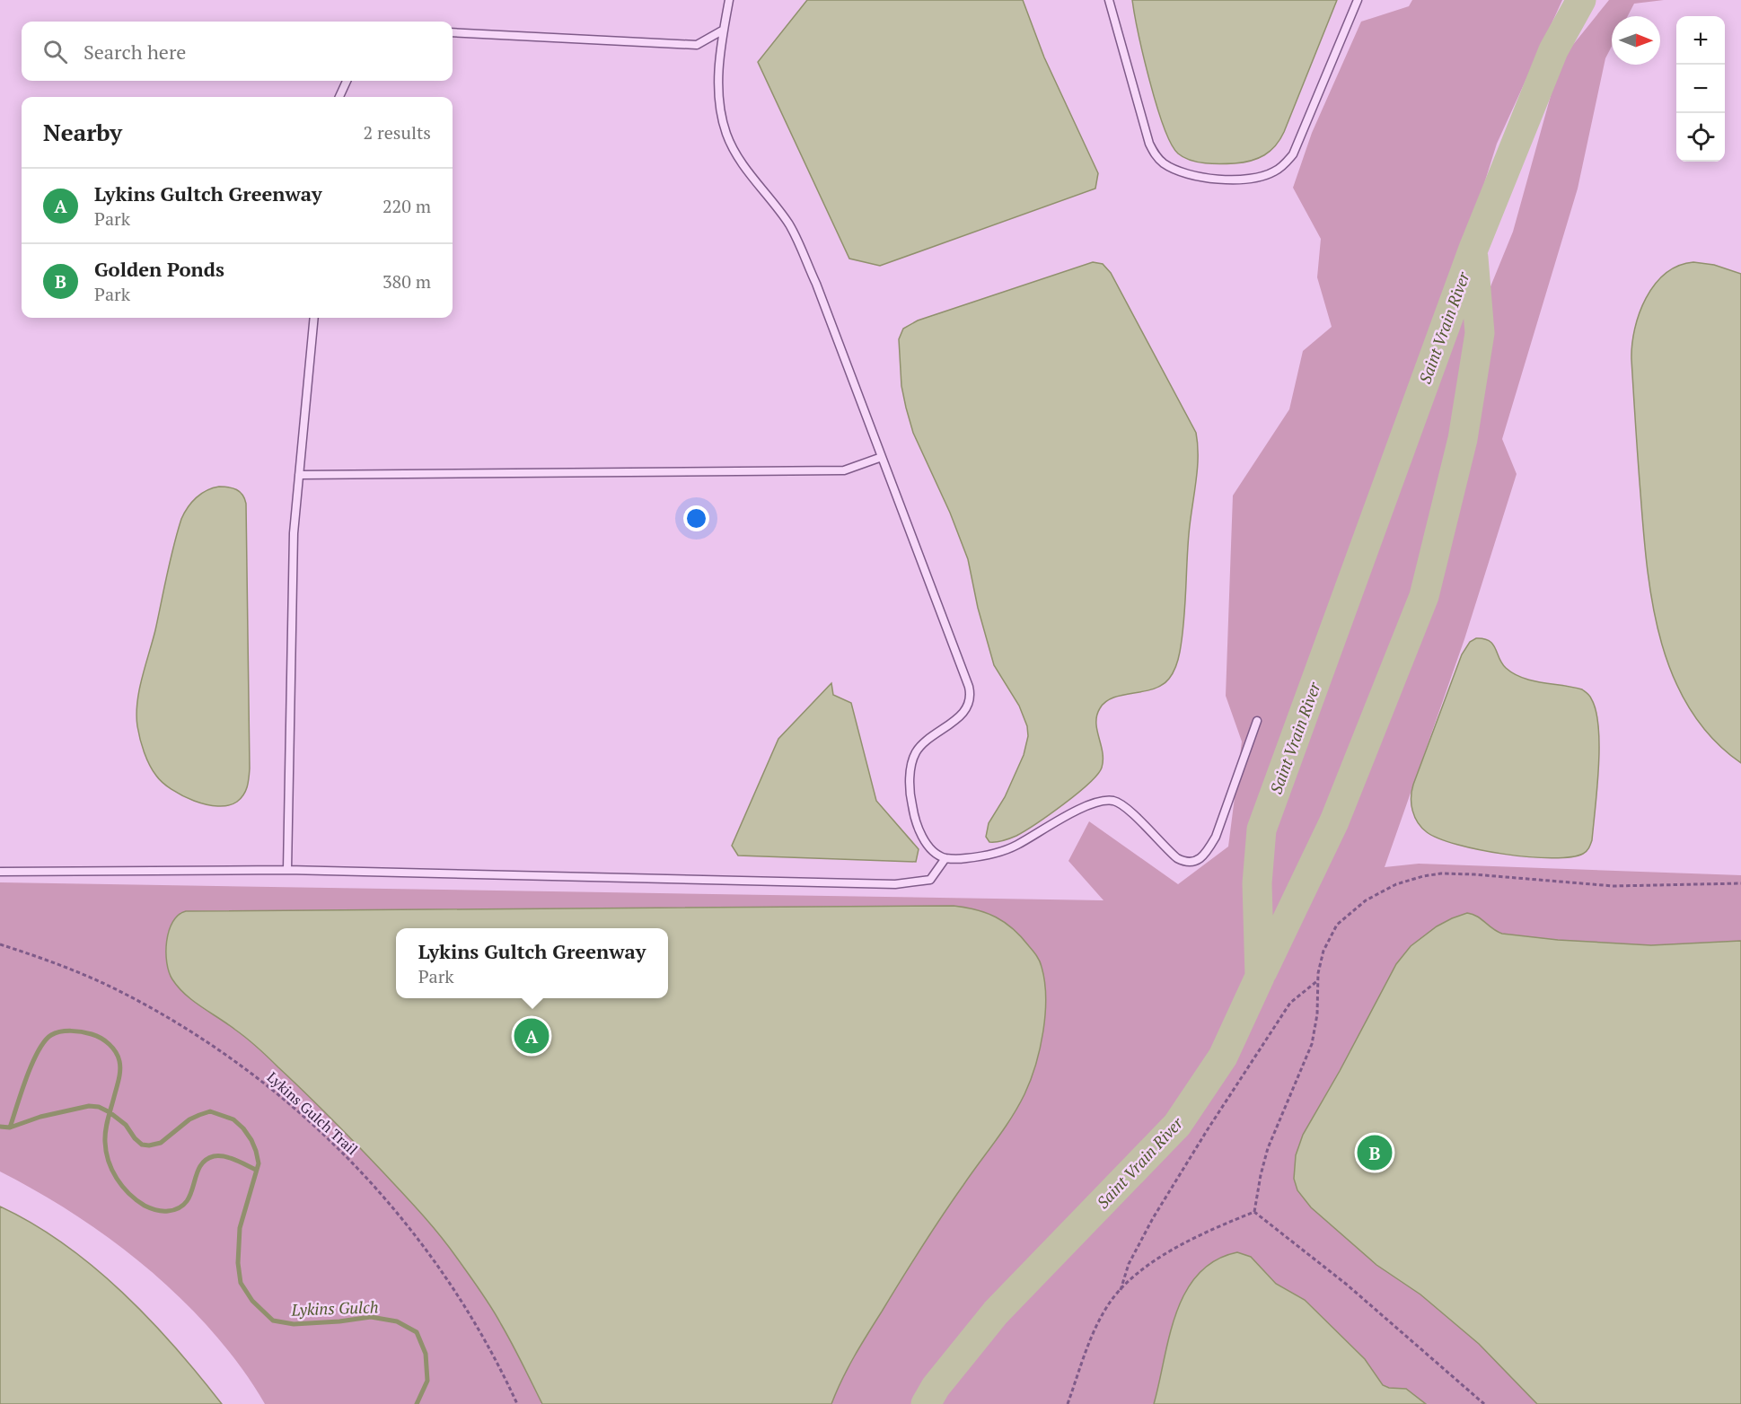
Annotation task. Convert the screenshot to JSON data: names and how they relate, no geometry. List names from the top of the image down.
{
  "streets": {
    "path": ["Lykins Gulch Trail"]
  },
  "water": ["Saint Vrain River", "Lykins Gulch"],
  "north": "right",
  "page": {
    "map_buttons": ["+", "−"],
    "search": "Search here",
    "heading": ["Nearby", "2 results"],
    "list": [
      {
        "mark": "A",
        "name": "Lykins Gultch Greenway",
        "note": "Park",
        "value": "220 m"
      },
      {
        "mark": "B",
        "name": "Golden Ponds",
        "note": "Park",
        "value": "380 m"
      }
    ],
    "popup": ["Lykins Gultch Greenway", "Park"],
    "pins": ["A", "B"]
  }
}
